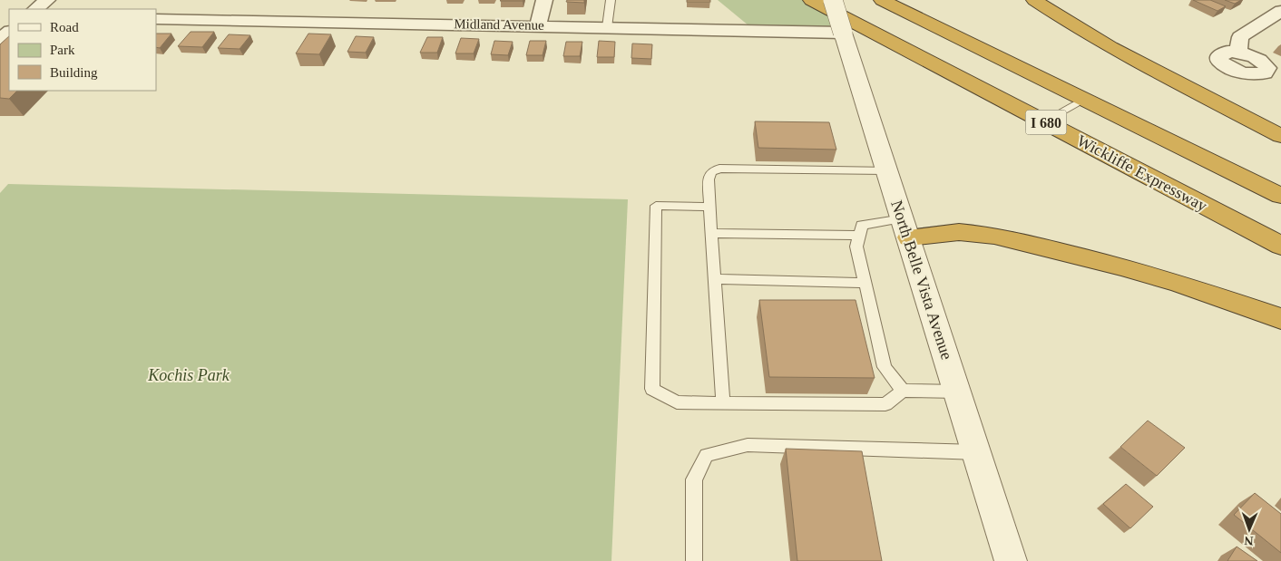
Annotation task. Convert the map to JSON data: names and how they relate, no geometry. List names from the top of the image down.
{
  "streets": {
    "highway": ["I 680", "Wickliffe Expressway"],
    "street": ["Midland Avenue", "North Belle Vista Avenue"]
  },
  "crossings": [
    ["Midland Avenue", "North Belle Vista Avenue"]
  ],
  "parks": ["Kochis Park"],
  "legend": ["Road", "Park", "Building"],
  "north": "bottom"
}
